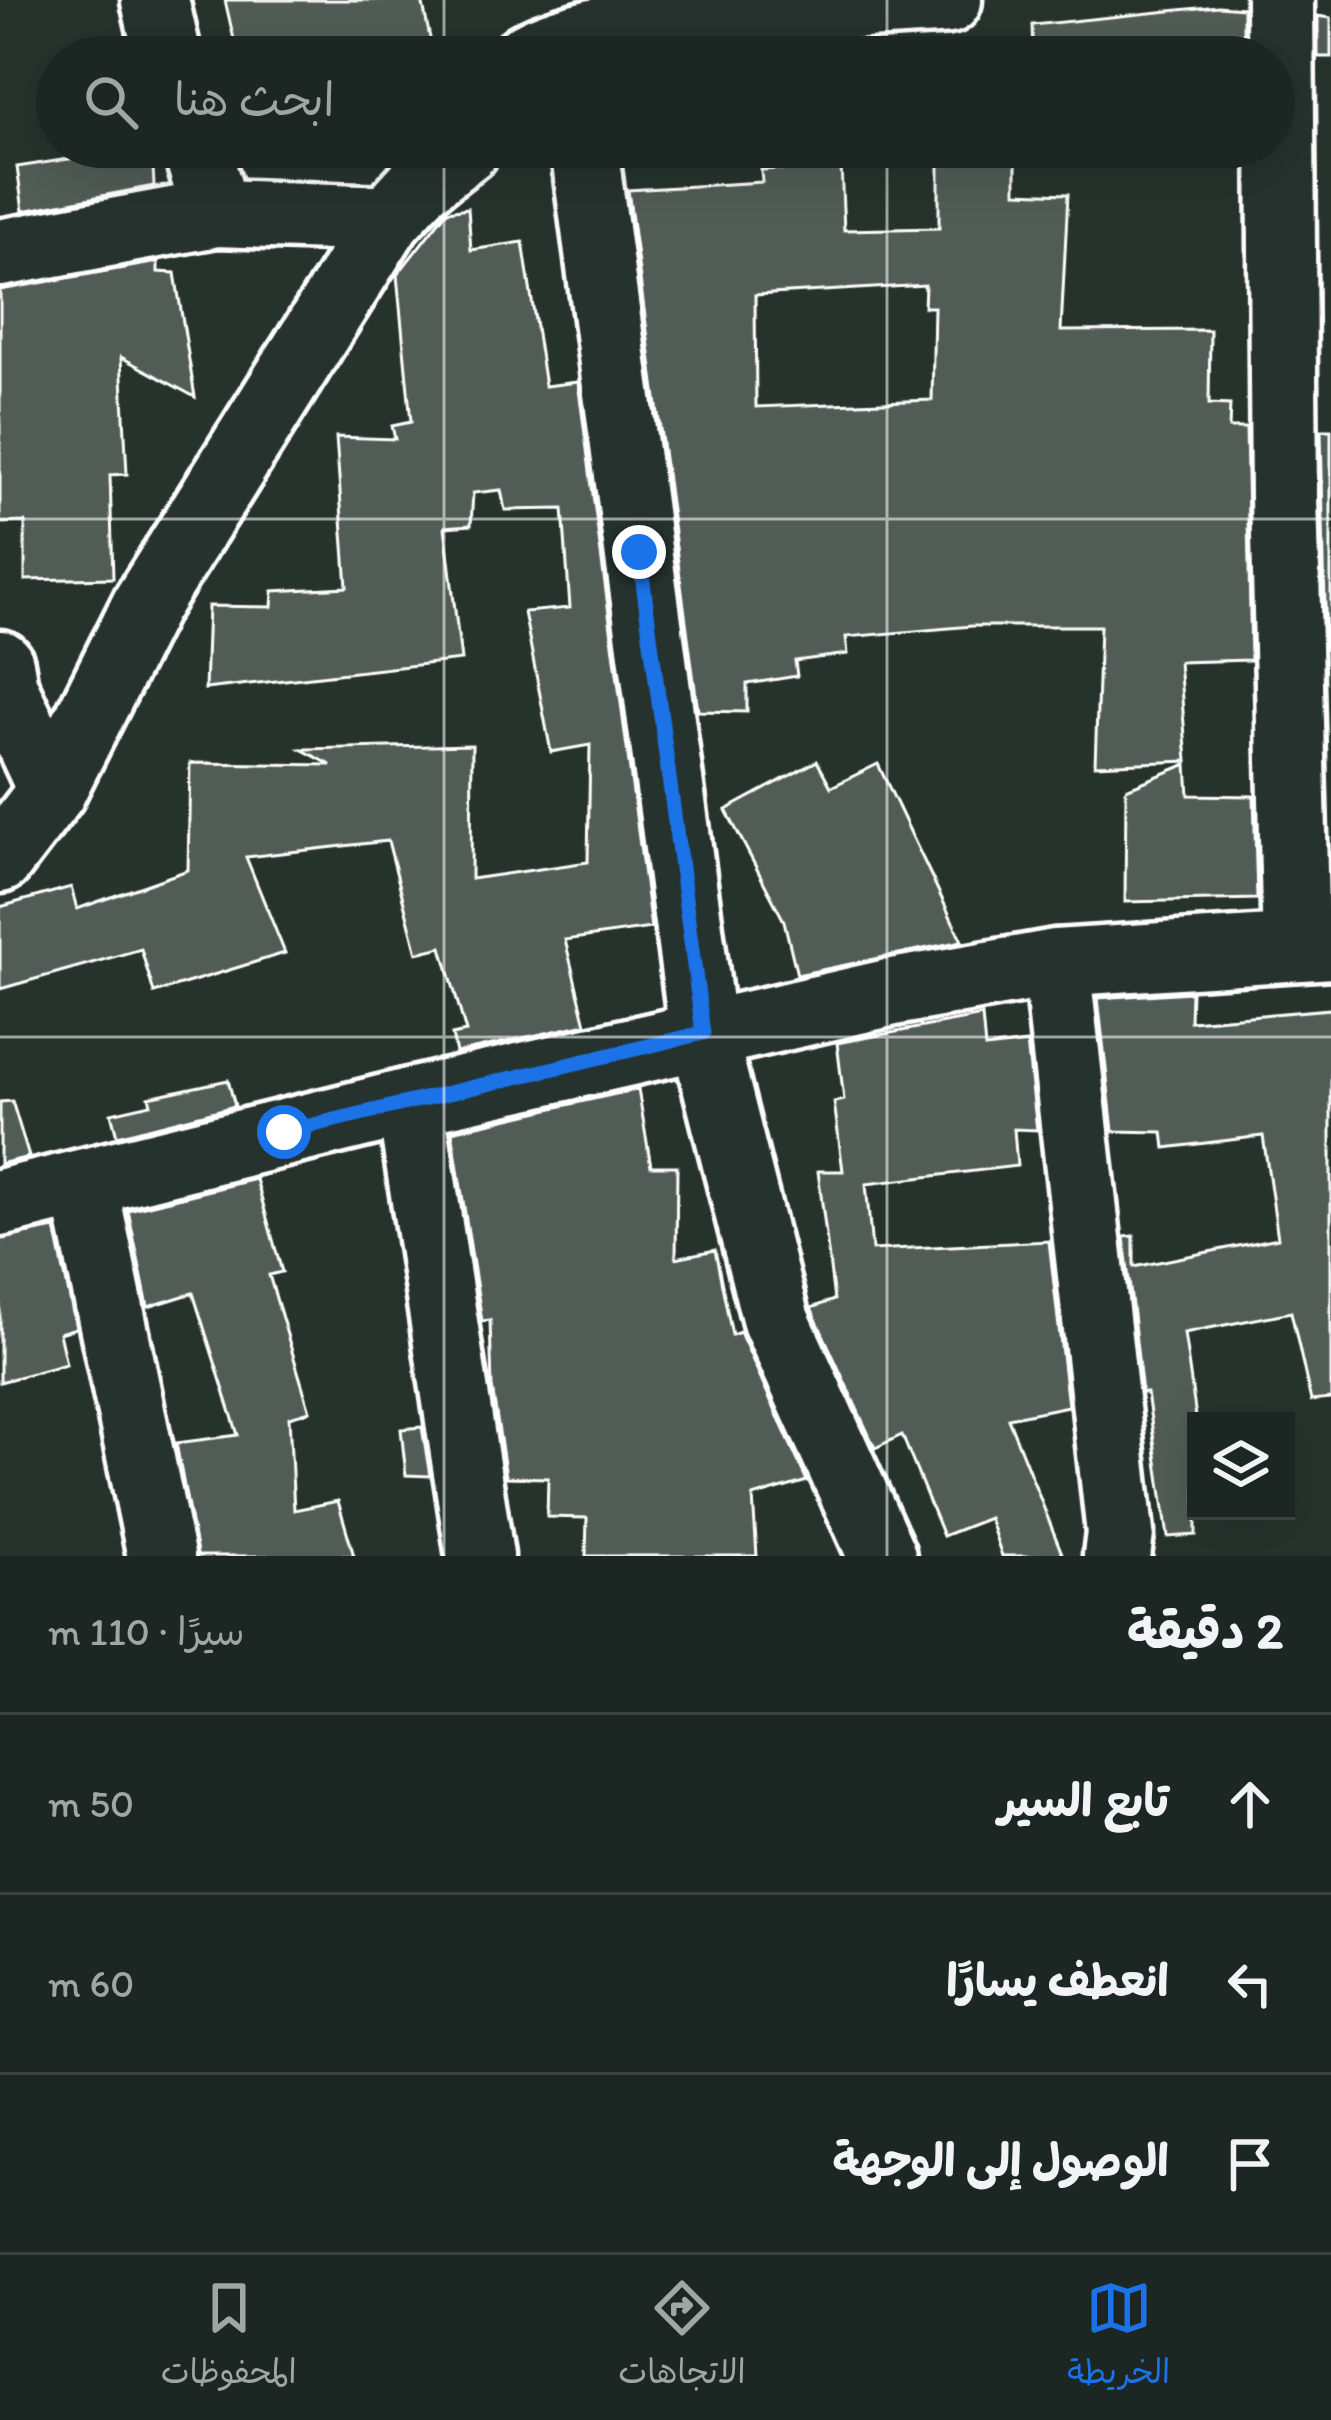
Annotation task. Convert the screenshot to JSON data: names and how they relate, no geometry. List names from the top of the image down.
{
  "page": {
    "search": "ابحث هنا",
    "heading": ["2 دقيقة", "سيرًا · 110 m"],
    "list": [
      ["تابع السير", "50 m"],
      ["انعطف يسارًا", "60 m"],
      "الوصول إلى الوجهة"
    ],
    "nav": ["الخريطة", "الاتجاهات", "المحفوظات"]
  }
}
